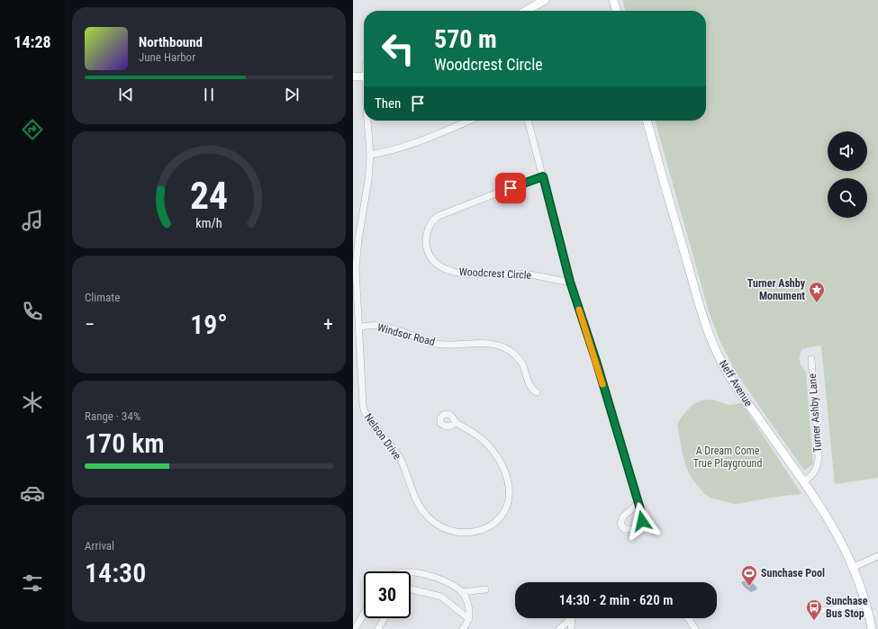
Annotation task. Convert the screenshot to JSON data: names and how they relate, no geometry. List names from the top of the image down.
{
  "streets": {
    "main road": ["Neff Avenue"],
    "street": [
      "Woodcrest Circle",
      "Windsor Road",
      "Turner Ashby Lane",
      "Nelson Drive"
    ]
  },
  "crossings": [
    ["Windsor Road", "Nelson Drive"],
    ["Neff Avenue", "Turner Ashby Lane"]
  ],
  "parks": ["A Dream Come True Playground"],
  "places": {
    "place": ["Turner Ashby Monument"],
    "sports": ["Sunchase Pool"],
    "bus stop": ["Sunchase Bus Stop"]
  },
  "page": {
    "tabs": "14:28",
    "turn": ["570 m", "Woodcrest Circle"],
    "song": ["Northbound", "June Harbor"],
    "then": "Then",
    "tile": [
      "Climate",
      ["Range · 34%", "170 km"],
      ["Arrival", "14:30"]
    ],
    "heat": ["−", "19°", "+"],
    "limit": "30",
    "trip": "14:30 · 2 min · 620 m",
    "gauge": ["24", "km/h"]
  }
}
